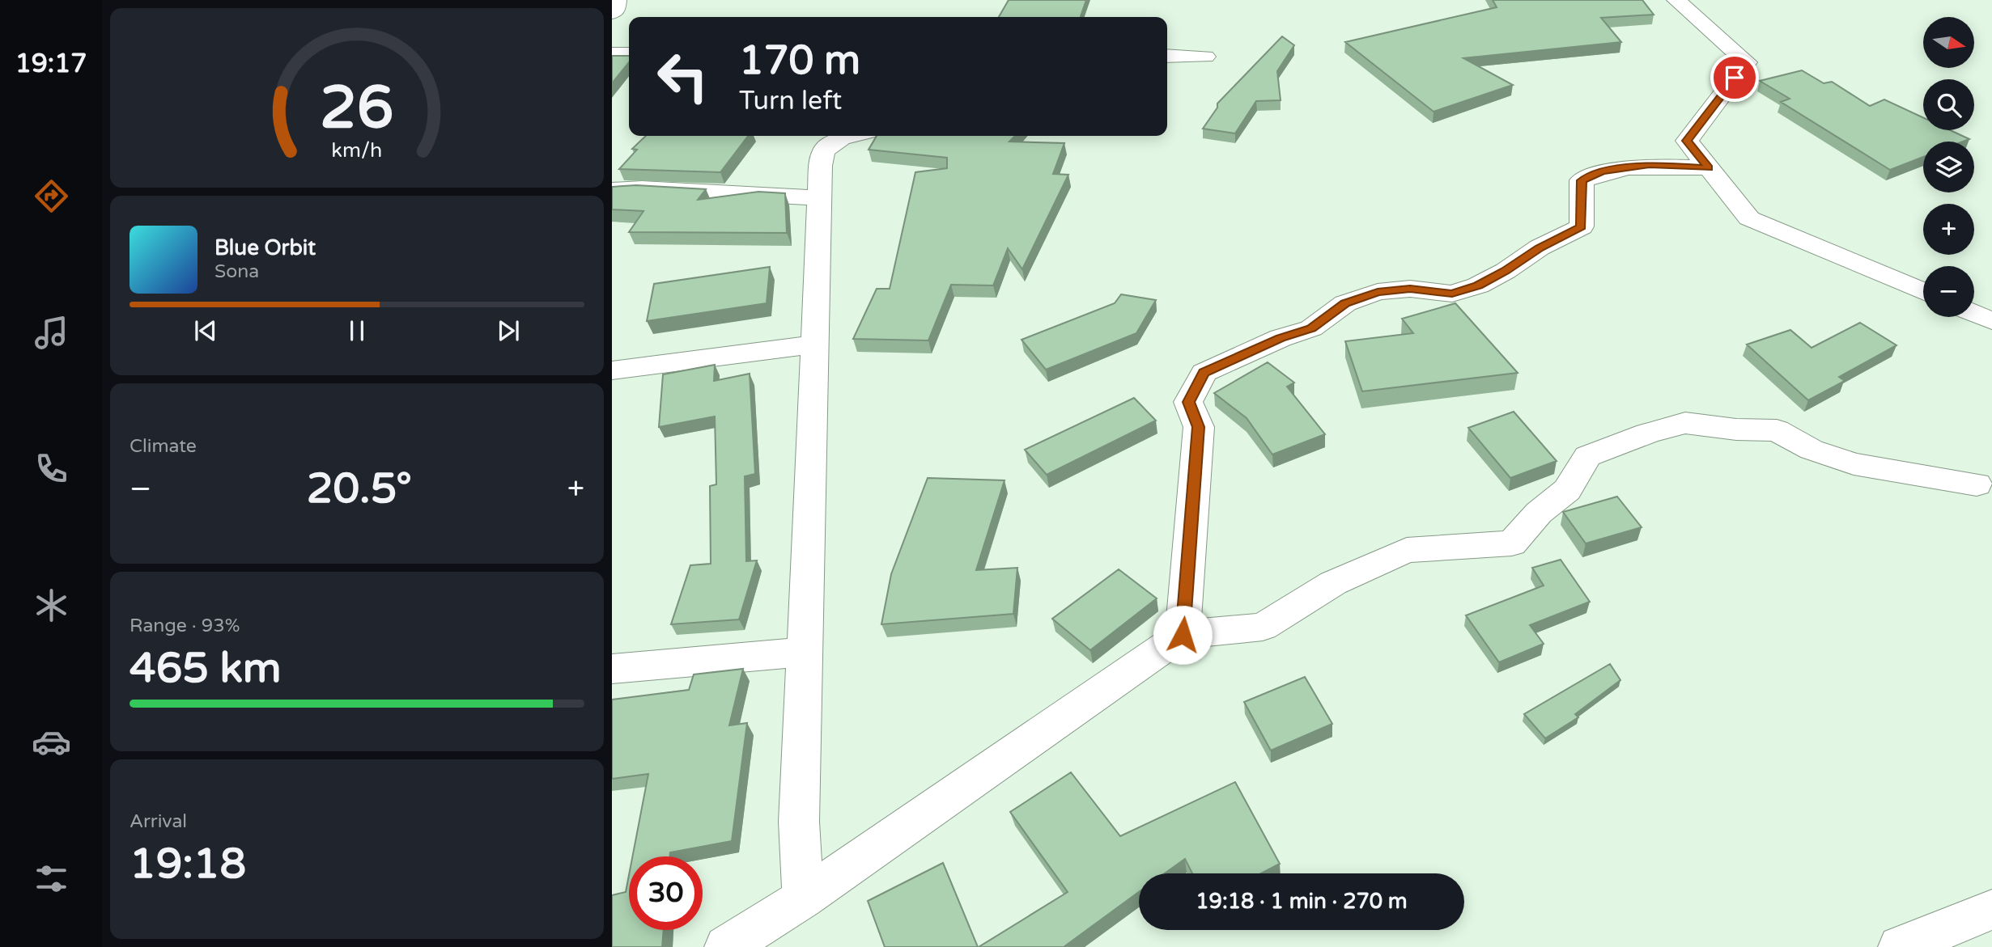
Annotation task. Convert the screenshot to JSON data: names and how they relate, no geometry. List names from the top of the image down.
{
  "north": "right",
  "page": {
    "tabs": "19:17",
    "map_buttons": ["+", "−"],
    "turn": ["170 m", "Turn left"],
    "song": ["Blue Orbit", "Sona"],
    "tile": [
      "Climate",
      ["Range · 93%", "465 km"],
      ["Arrival", "19:18"]
    ],
    "heat": ["−", "20.5°", "+"],
    "limit": "30",
    "trip": "19:18 · 1 min · 270 m",
    "gauge": ["26", "km/h"]
  }
}
